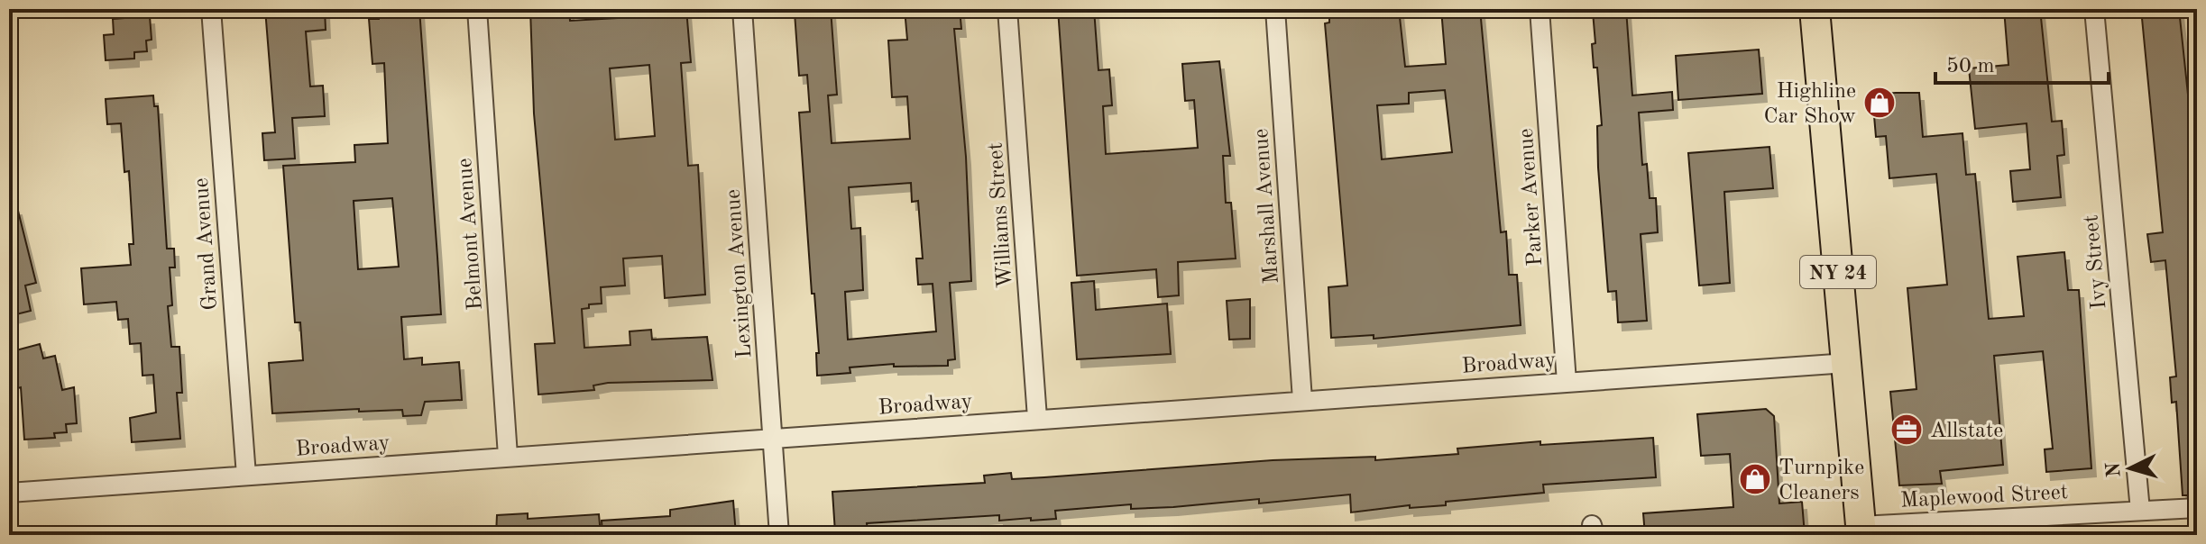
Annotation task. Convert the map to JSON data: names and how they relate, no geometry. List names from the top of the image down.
{
  "streets": {
    "main road": ["NY 24"],
    "street": [
      "Parker Avenue",
      "Marshall Avenue",
      "Williams Street",
      "Belmont Avenue",
      "Grand Avenue",
      "Ivy Street",
      "Lexington Avenue",
      "Broadway",
      "Maplewood Street"
    ]
  },
  "crossings": [
    ["Parker Avenue", "Broadway"],
    ["Marshall Avenue", "Broadway"],
    ["Williams Street", "Broadway"],
    ["Belmont Avenue", "Broadway"],
    ["Grand Avenue", "Broadway"],
    ["Ivy Street", "Maplewood Street"],
    ["NY 24", "Broadway"],
    ["NY 24", "Maplewood Street"],
    ["Lexington Avenue", "Broadway"]
  ],
  "places": {
    "shop": ["Highline Car Show", "Turnpike Cleaners"],
    "office": ["Allstate"]
  },
  "scale_bar": "50 m",
  "north": "left"
}
